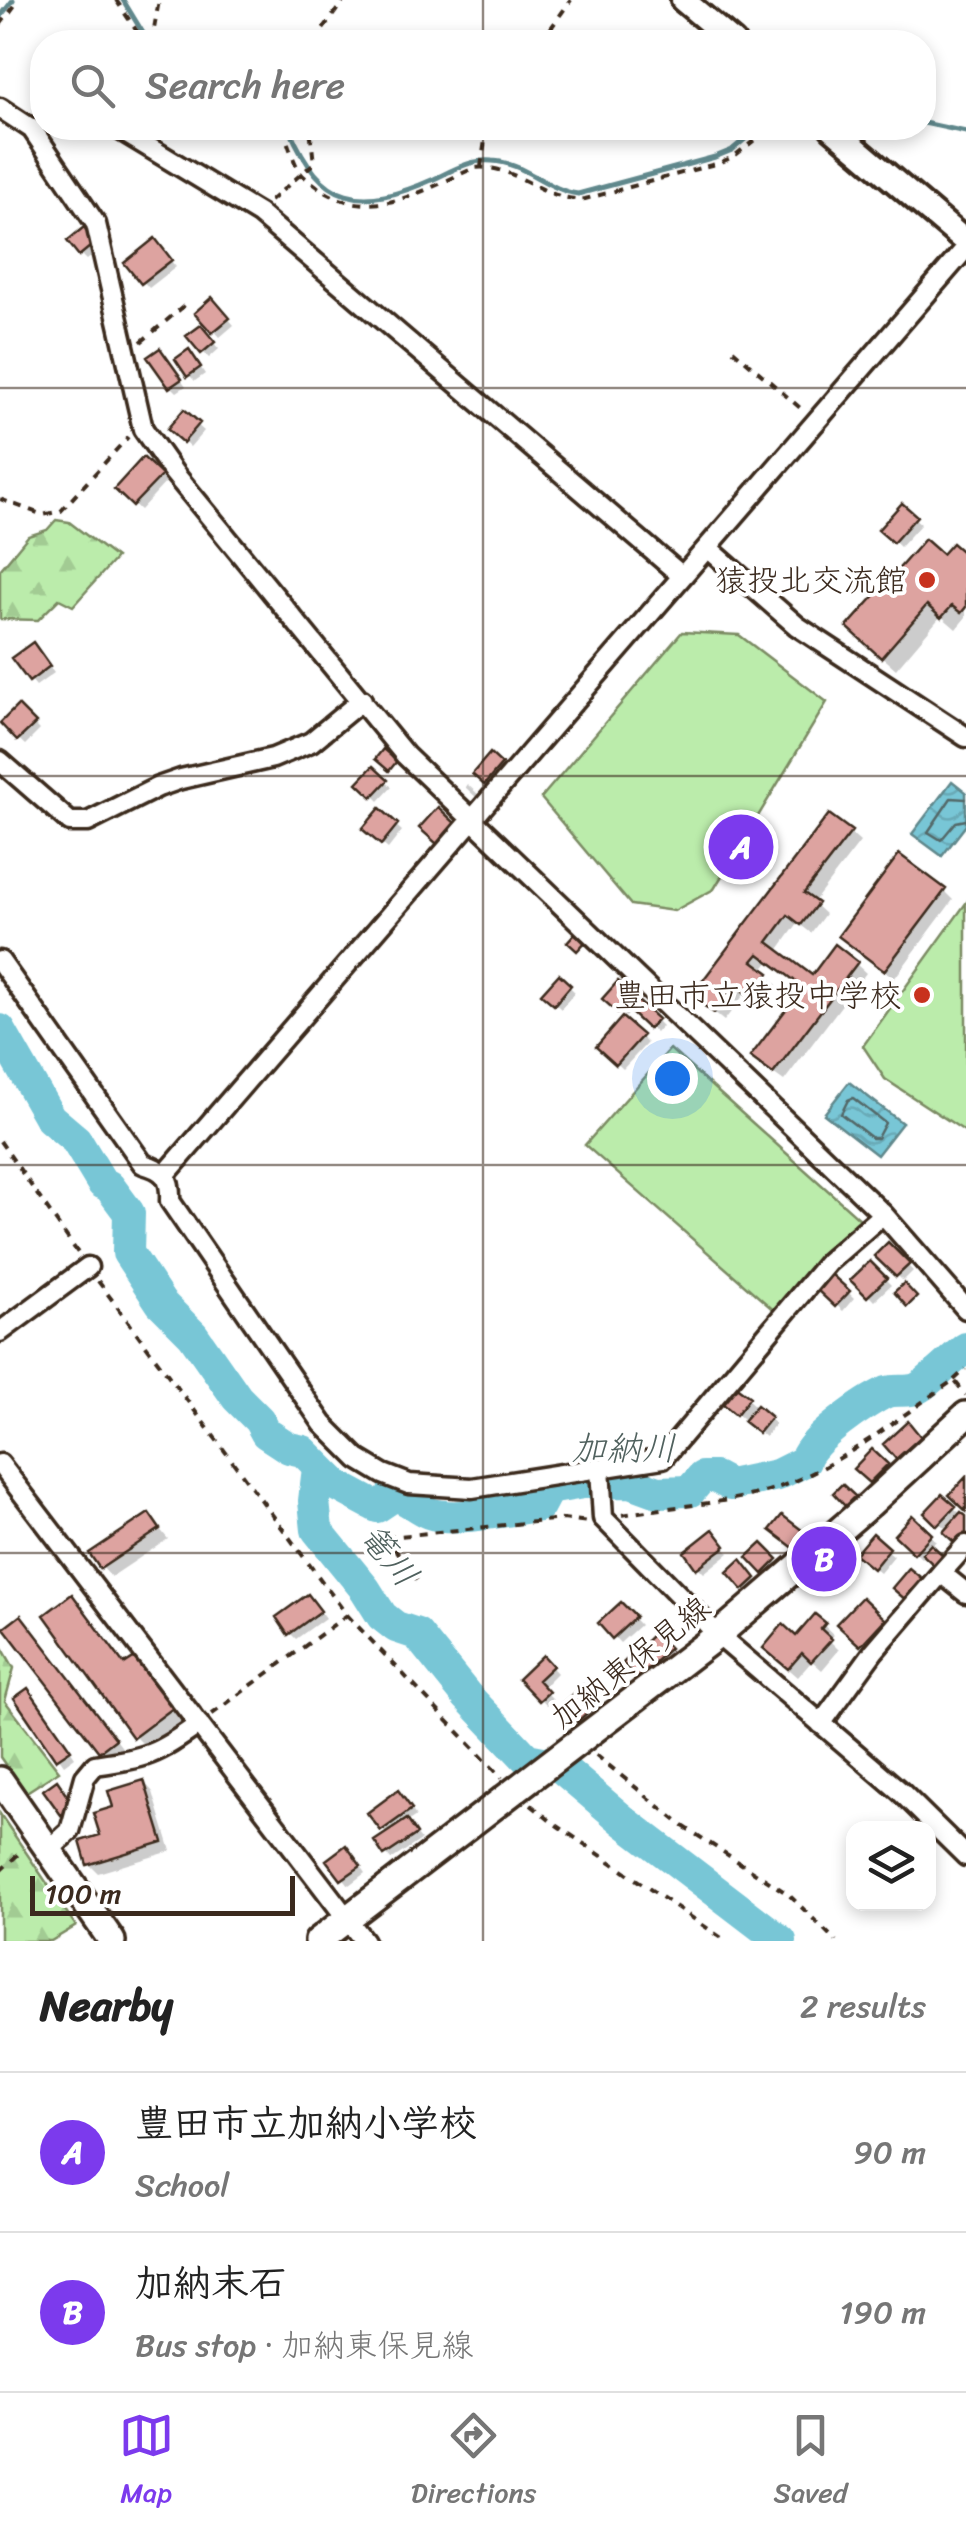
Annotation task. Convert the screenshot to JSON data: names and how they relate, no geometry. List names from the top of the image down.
{
  "streets": {
    "main road": ["加納東保見線"]
  },
  "water": ["加納川", "篭川"],
  "places": ["猿投北交流館", "豊田市立猿投中学校"],
  "scale_bar": "100 m",
  "page": {
    "search": "Search here",
    "pins": ["A", "B"],
    "scale": "100 m",
    "heading": ["Nearby", "2 results"],
    "list": [
      {
        "mark": "A",
        "name": "豊田市立加納小学校",
        "note": "School",
        "value": "90 m"
      },
      {
        "mark": "B",
        "name": "加納末石",
        "note": "Bus stop · 加納東保見線",
        "value": "190 m"
      }
    ],
    "nav": ["Map", "Directions", "Saved"]
  }
}
